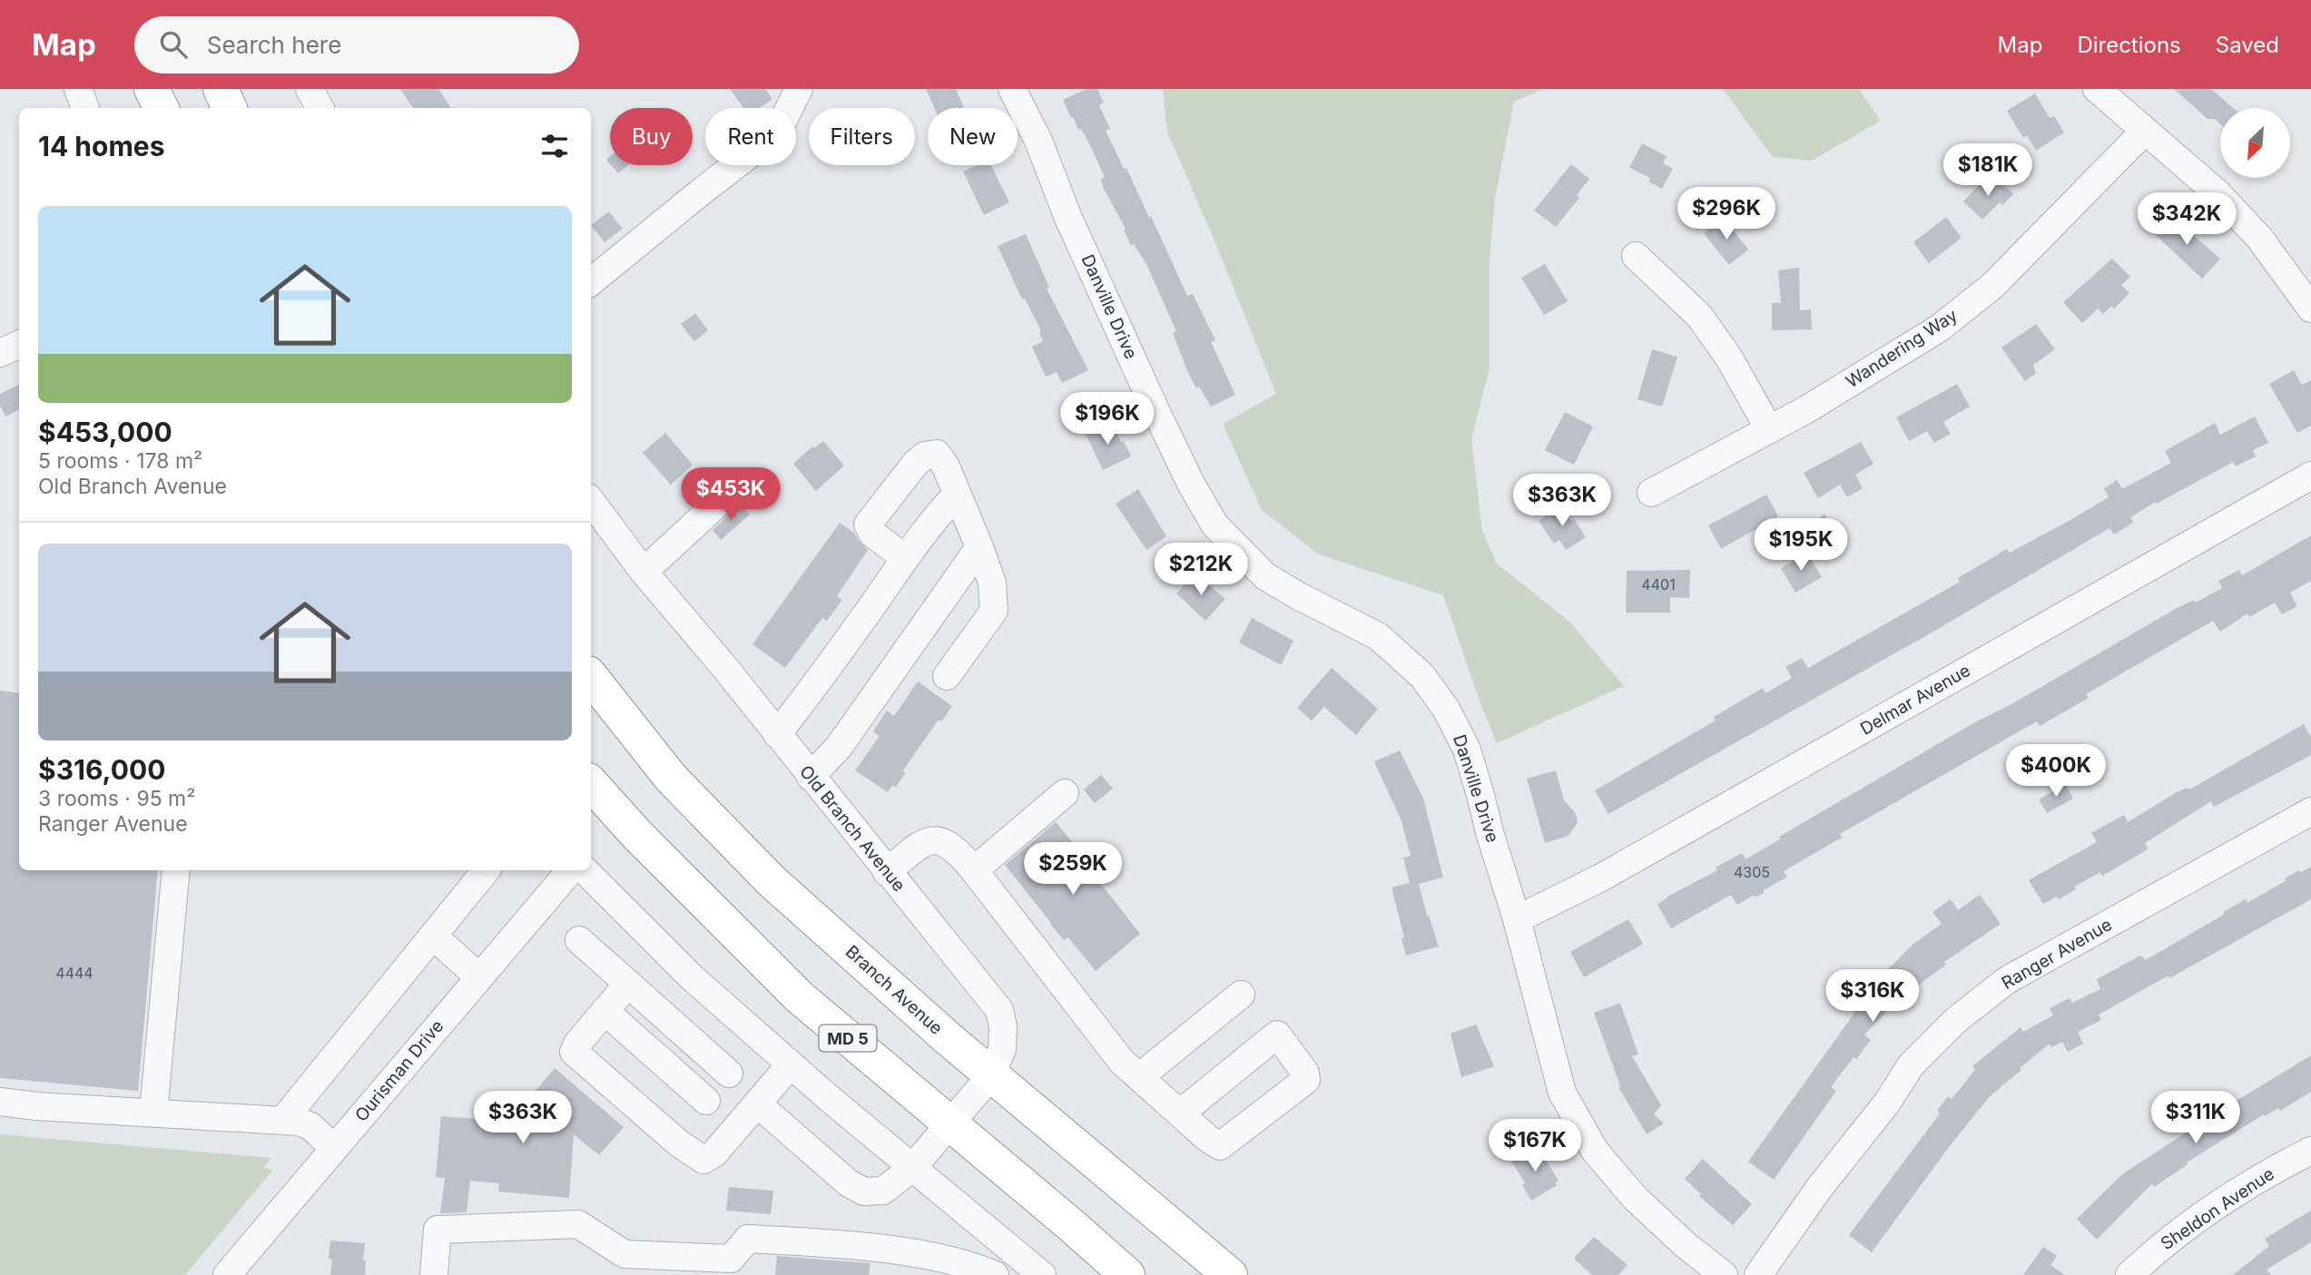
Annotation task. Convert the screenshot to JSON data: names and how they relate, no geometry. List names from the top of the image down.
{
  "streets": {
    "highway": ["Branch Avenue", "MD 5"],
    "street": [
      "Danville Drive",
      "Wandering Way",
      "Delmar Avenue",
      "Old Branch Avenue",
      "Ranger Avenue",
      "Ourisman Drive",
      "Sheldon Avenue"
    ]
  },
  "crossings": [
    ["Danville Drive", "Delmar Avenue"],
    ["Old Branch Avenue", "Branch Avenue"],
    ["Old Branch Avenue", "MD 5"]
  ],
  "house_numbers": ["4401", "4305", "4444"],
  "north": "bottom left",
  "page": {
    "header": "Map",
    "search": "Search here",
    "nav": ["Map", "Directions", "Saved"],
    "chip": [
      "Buy",
      "Rent",
      "Filters",
      "New"
    ],
    "heading": "14 homes",
    "price": [
      "$181K",
      "$296K",
      "$342K",
      "$196K",
      "$453K",
      "$363K",
      "$195K",
      "$212K",
      "$400K",
      "$259K",
      "$316K",
      "$363K",
      "$311K",
      "$167K"
    ],
    "list": [
      {
        "name": "$453,000",
        "note": "5 rooms · 178 m² · Old Branch Avenue"
      },
      {
        "name": "$316,000",
        "note": "3 rooms · 95 m² · Ranger Avenue"
      }
    ]
  }
}
